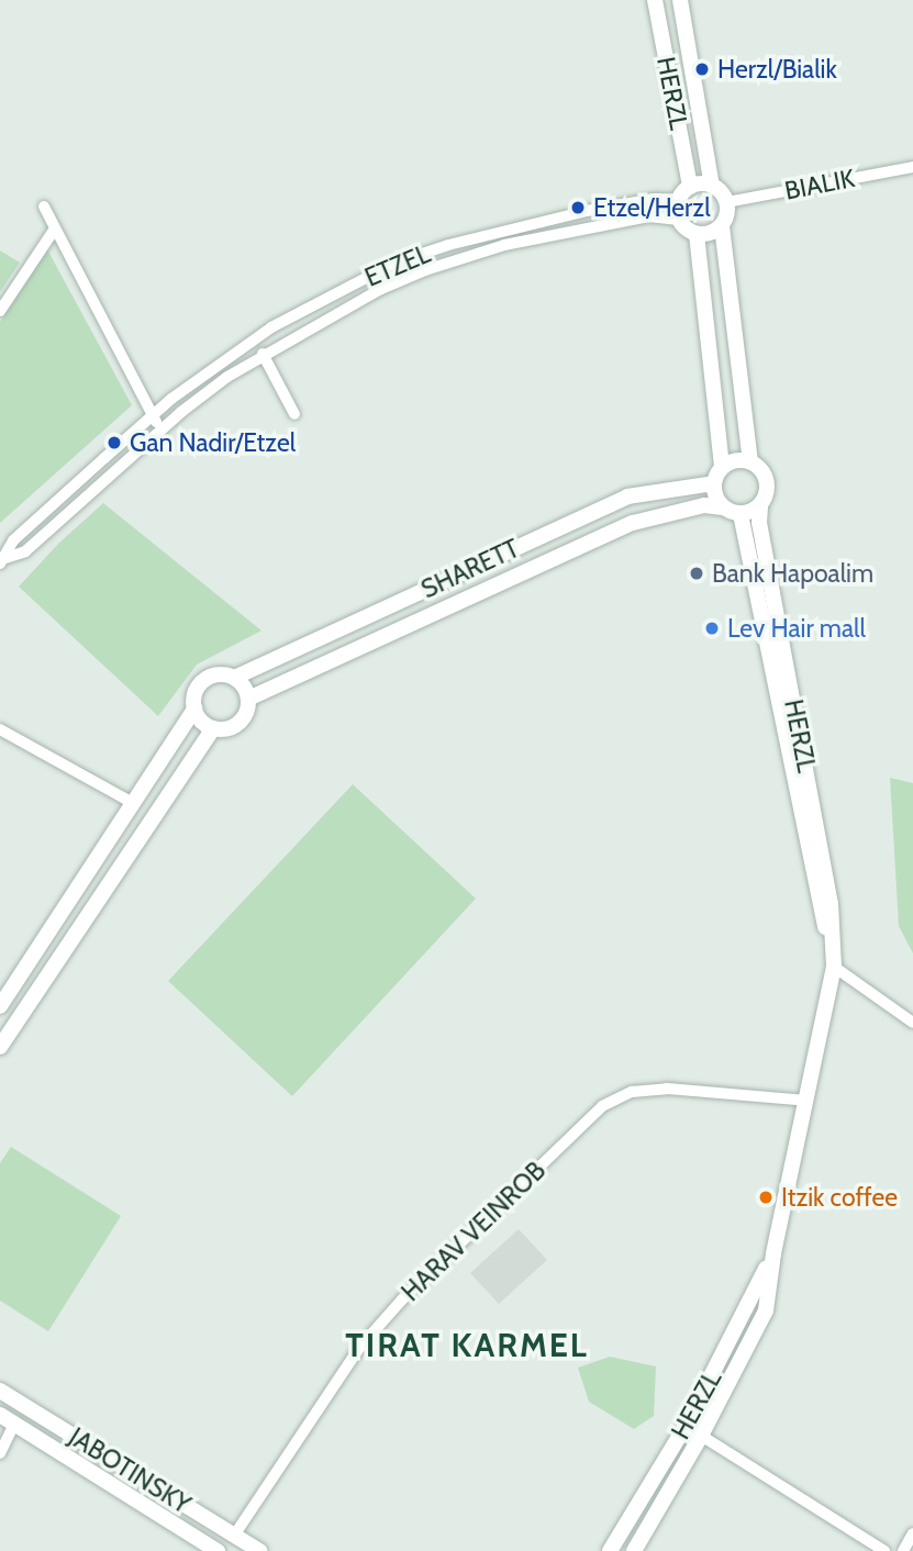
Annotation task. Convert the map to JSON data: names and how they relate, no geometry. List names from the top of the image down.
{
  "streets": {
    "street": [
      "HERZL",
      "BIALIK",
      "ETZEL",
      "SHARETT",
      "HARAV VEINROB",
      "JABOTINSKY"
    ]
  },
  "crossings": [
    ["HERZL", "BIALIK"],
    ["HERZL", "ETZEL"],
    ["HERZL", "SHARETT"],
    ["HERZL", "HARAV VEINROB"],
    ["BIALIK", "ETZEL"],
    ["HARAV VEINROB", "JABOTINSKY"]
  ],
  "districts": ["TIRAT KARMEL"],
  "places": [
    "Herzl/Bialik",
    "Etzel/Herzl",
    "Gan Nadir/Etzel",
    "Bank Hapoalim",
    "Lev Hair mall",
    "Itzik coffee"
  ]
}
